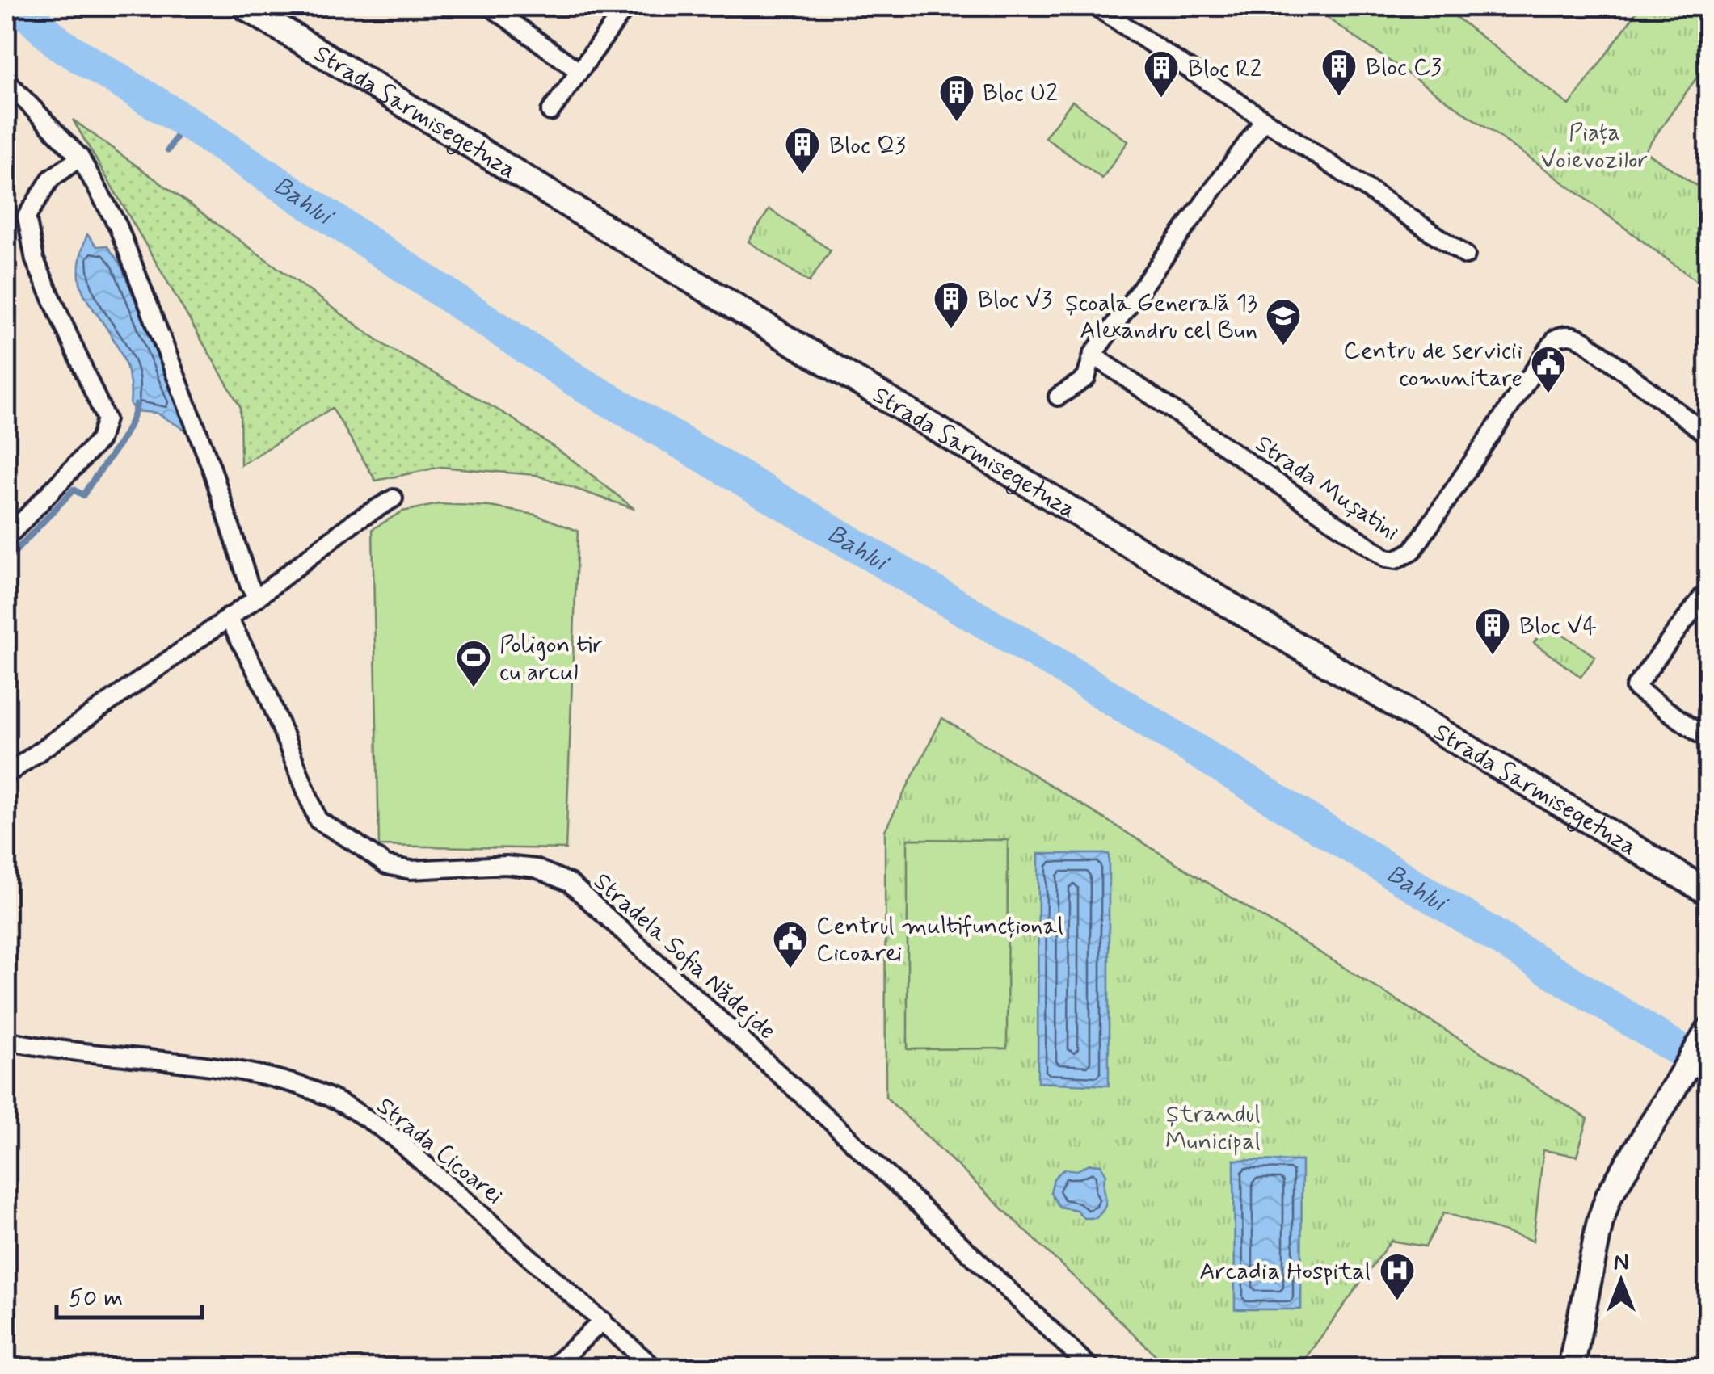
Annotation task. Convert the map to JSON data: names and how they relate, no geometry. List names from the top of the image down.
{
  "streets": {
    "street": [
      "Strada Sarmisegetuza",
      "Strada Mușatini",
      "Stradela Sofia Nădejde",
      "Strada Cicoarei"
    ]
  },
  "water": ["Bahlui"],
  "parks": ["Piața Voievozilor", "Ștrandul Municipal"],
  "places": {
    "building": [
      "Bloc C3",
      "Bloc R2",
      "Bloc U2",
      "Bloc Q3",
      "Bloc V3",
      "Bloc V4"
    ],
    "school or university": ["Școala Generală 13 Alexandru cel Bun"],
    "public building": ["Centru de servicii comunitare", "Centrul multifuncțional Cicoarei"],
    "sports": ["Poligon tir cu arcul"],
    "hospital": ["Arcadia Hospital"]
  },
  "scale_bar": "50 m",
  "north": "top"
}
